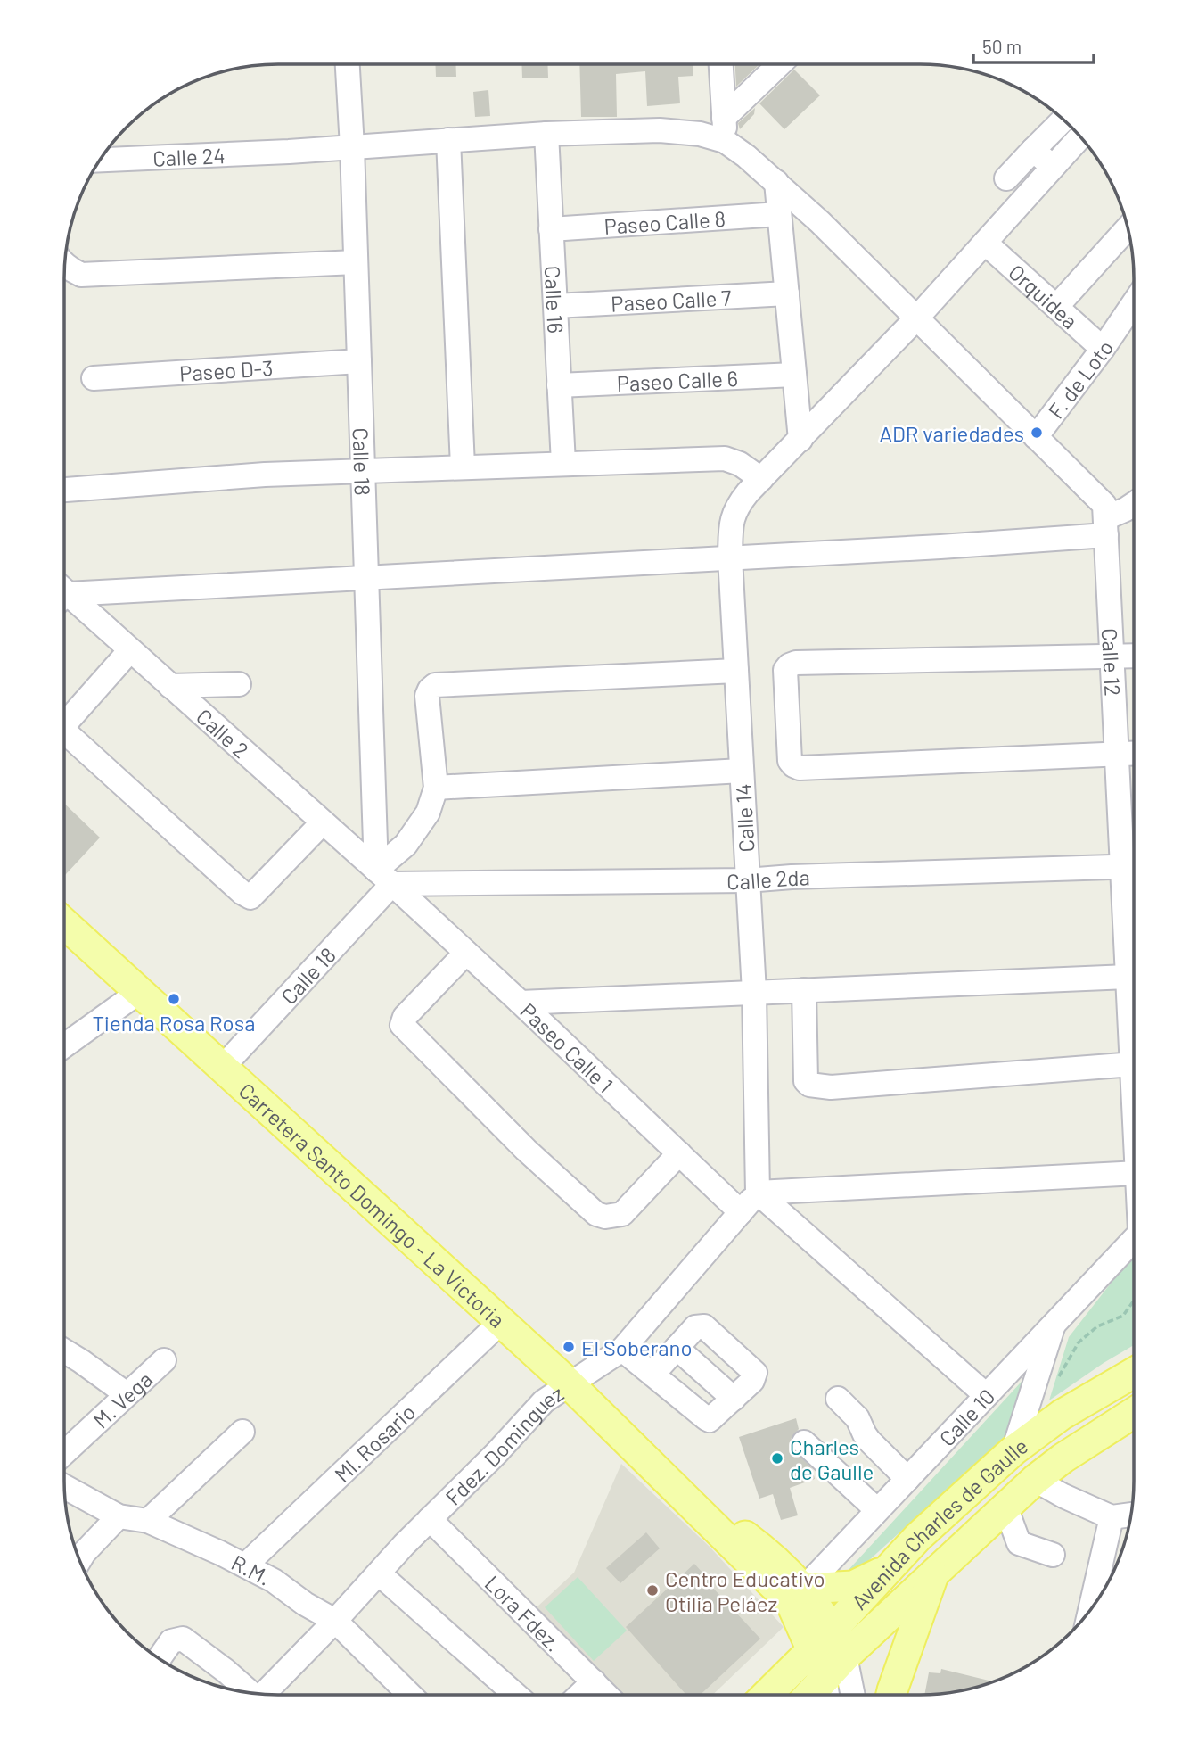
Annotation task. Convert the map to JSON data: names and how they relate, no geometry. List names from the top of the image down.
{
  "streets": {
    "main road": ["Carretera Santo Domingo - La Victoria", "Avenida Charles de Gaulle"],
    "street": [
      "Calle 24",
      "Paseo Calle 8",
      "Orquidea",
      "Calle 16",
      "Paseo Calle 7",
      "Paseo D-3",
      "F. de Loto",
      "Paseo Calle 6",
      "Calle 18",
      "Calle 12",
      "Calle 2",
      "Calle 14",
      "Calle 2da",
      "Paseo Calle 1",
      "M. Vega",
      "Calle 10",
      "Ml. Rosario",
      "Fdez. Dominguez",
      "R.M.",
      "Lora Fdez."
    ]
  },
  "crossings": [
    ["Calle 24", "Calle 16"],
    ["Calle 24", "Calle 18"],
    ["Paseo Calle 8", "Calle 16"],
    ["Orquidea", "F. de Loto"],
    ["Calle 16", "Paseo Calle 7"],
    ["Calle 16", "Paseo Calle 6"],
    ["Paseo D-3", "Calle 18"],
    ["Calle 18", "Calle 2"],
    ["Calle 18", "Calle 2da"],
    ["Calle 18", "Paseo Calle 1"],
    ["Calle 18", "Carretera Santo Domingo - La Victoria"],
    ["Calle 12", "Calle 2da"],
    ["Calle 2", "Calle 2da"],
    ["Calle 2", "Paseo Calle 1"],
    ["Calle 14", "Calle 2da"],
    ["Calle 14", "Fdez. Dominguez"],
    ["Calle 2da", "Paseo Calle 1"],
    ["Paseo Calle 1", "Fdez. Dominguez"],
    ["Carretera Santo Domingo - La Victoria", "Calle 10"],
    ["Carretera Santo Domingo - La Victoria", "Ml. Rosario"],
    ["Carretera Santo Domingo - La Victoria", "Fdez. Dominguez"],
    ["Carretera Santo Domingo - La Victoria", "Avenida Charles de Gaulle"],
    ["Ml. Rosario", "R.M."],
    ["Fdez. Dominguez", "R.M."],
    ["Fdez. Dominguez", "Lora Fdez."]
  ],
  "places": [
    "ADR variedades",
    "Tienda Rosa Rosa",
    "El Soberano",
    "Charles de Gaulle",
    "Centro Educativo Otilia Peláez"
  ],
  "scale_bar": "50 m"
}
